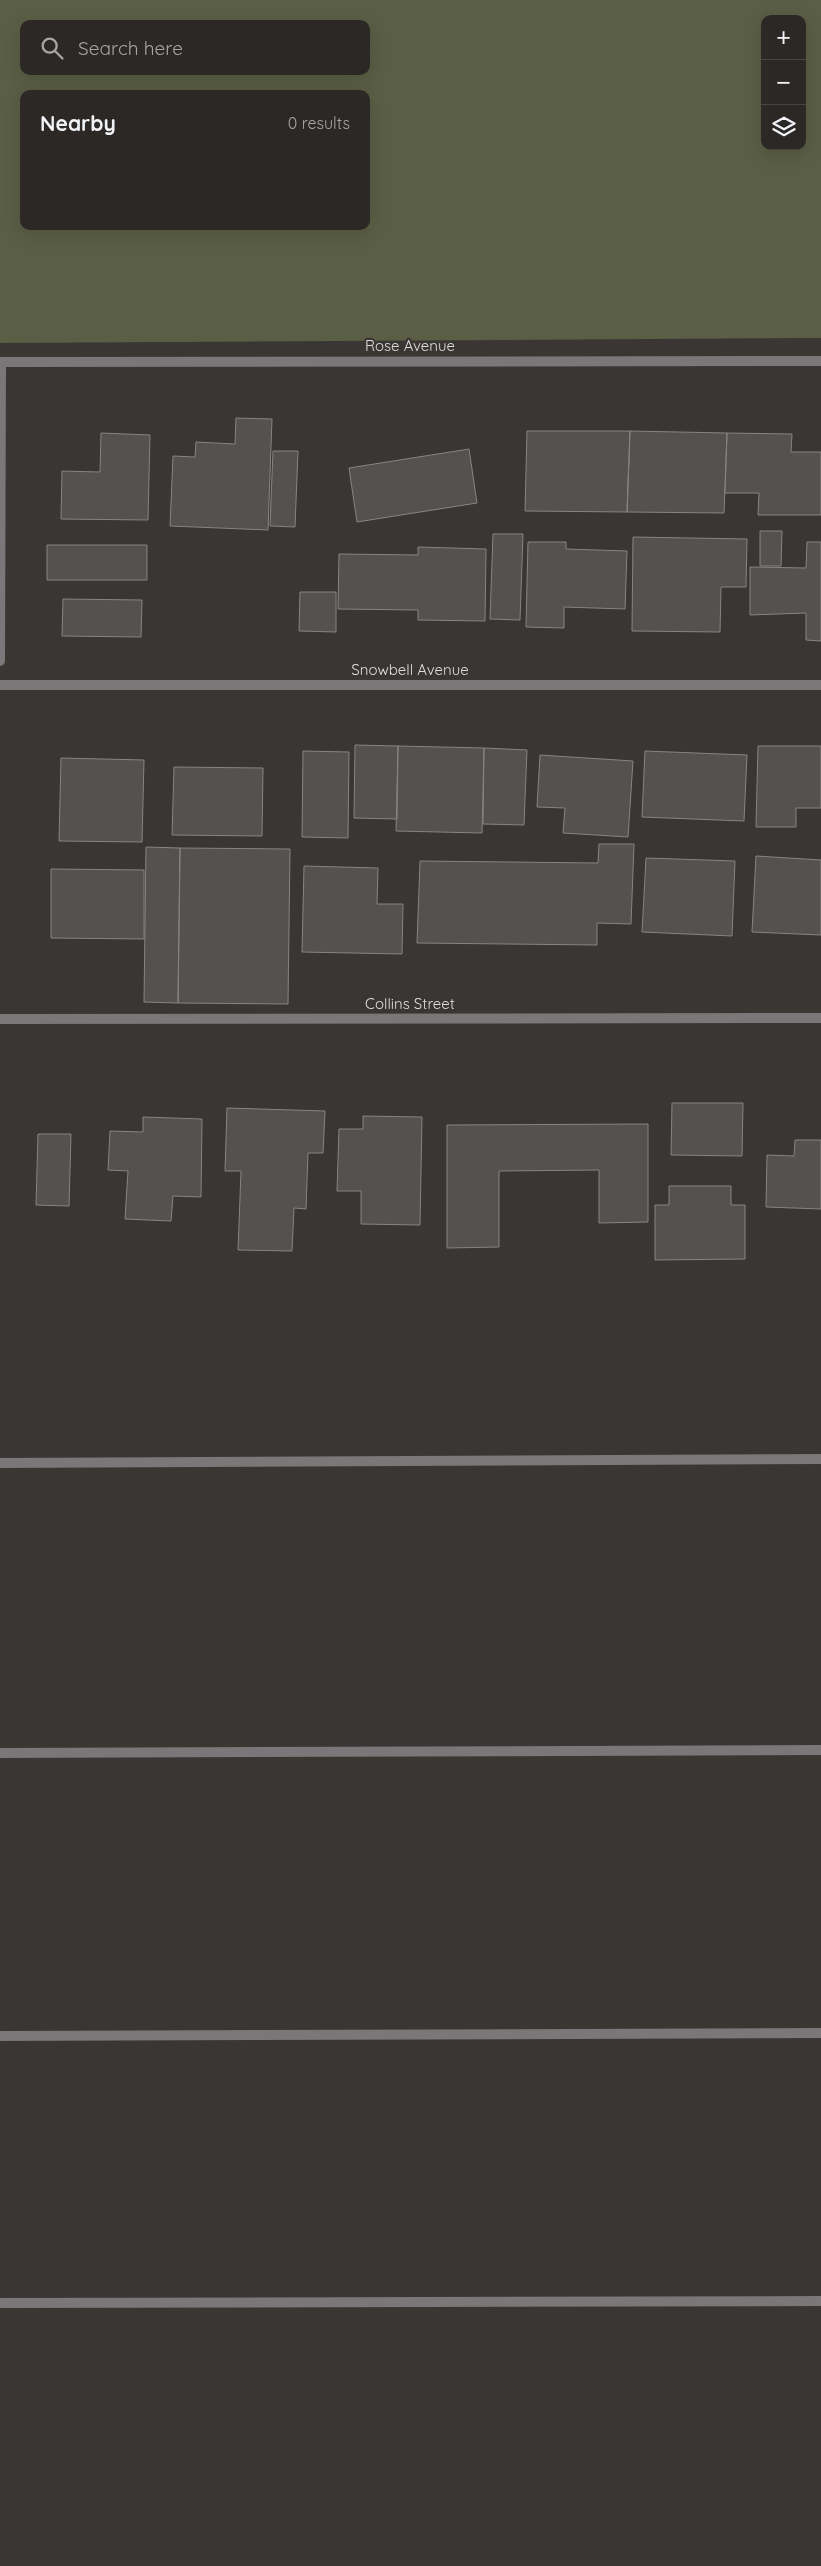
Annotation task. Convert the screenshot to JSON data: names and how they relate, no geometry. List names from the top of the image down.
{
  "streets": {
    "street": ["Rose Avenue", "Snowbell Avenue", "Collins Street"]
  },
  "page": {
    "map_buttons": ["+", "−"],
    "search": "Search here",
    "heading": ["Nearby", "0 results"]
  }
}
